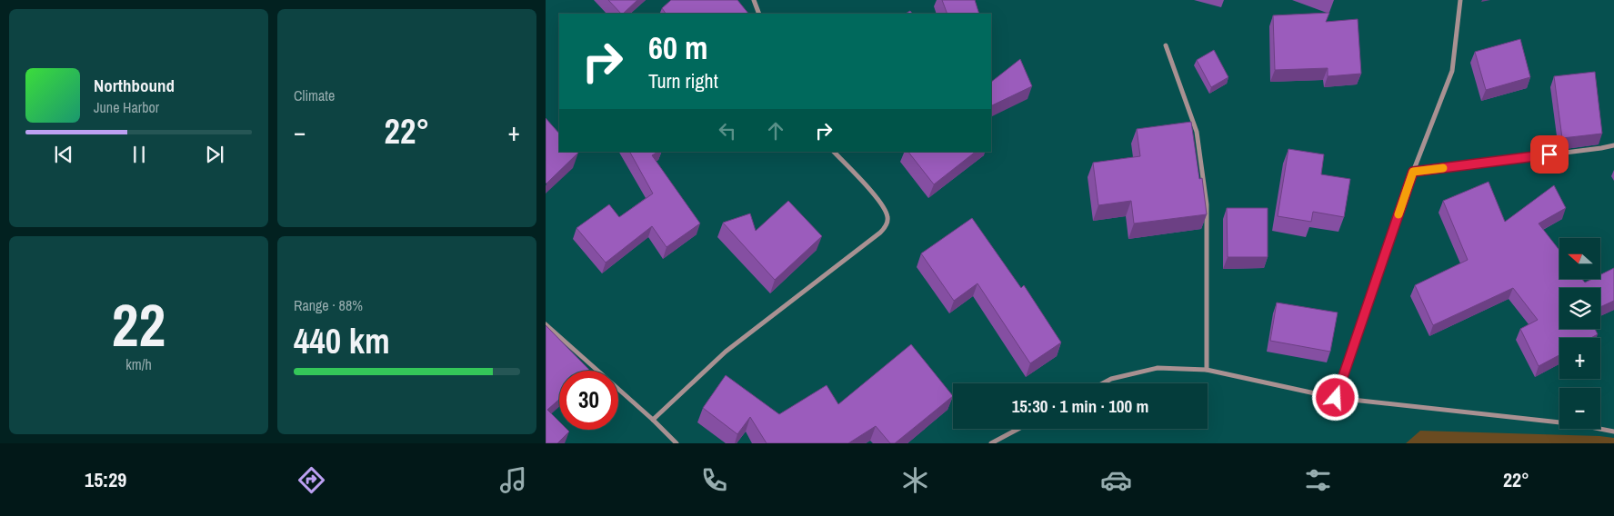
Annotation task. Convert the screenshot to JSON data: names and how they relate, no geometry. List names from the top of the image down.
{
  "north": "left",
  "page": {
    "tile": [
      "Climate",
      ["22", "km/h"],
      ["Range · 88%", "440 km"]
    ],
    "turn": ["60 m", "Turn right"],
    "song": ["Northbound", "June Harbor"],
    "heat": ["−", "22°", "+"],
    "map_buttons": ["+", "−"],
    "limit": "30",
    "trip": "15:30 · 1 min · 100 m",
    "tabs": ["15:29", "22°"]
  }
}
